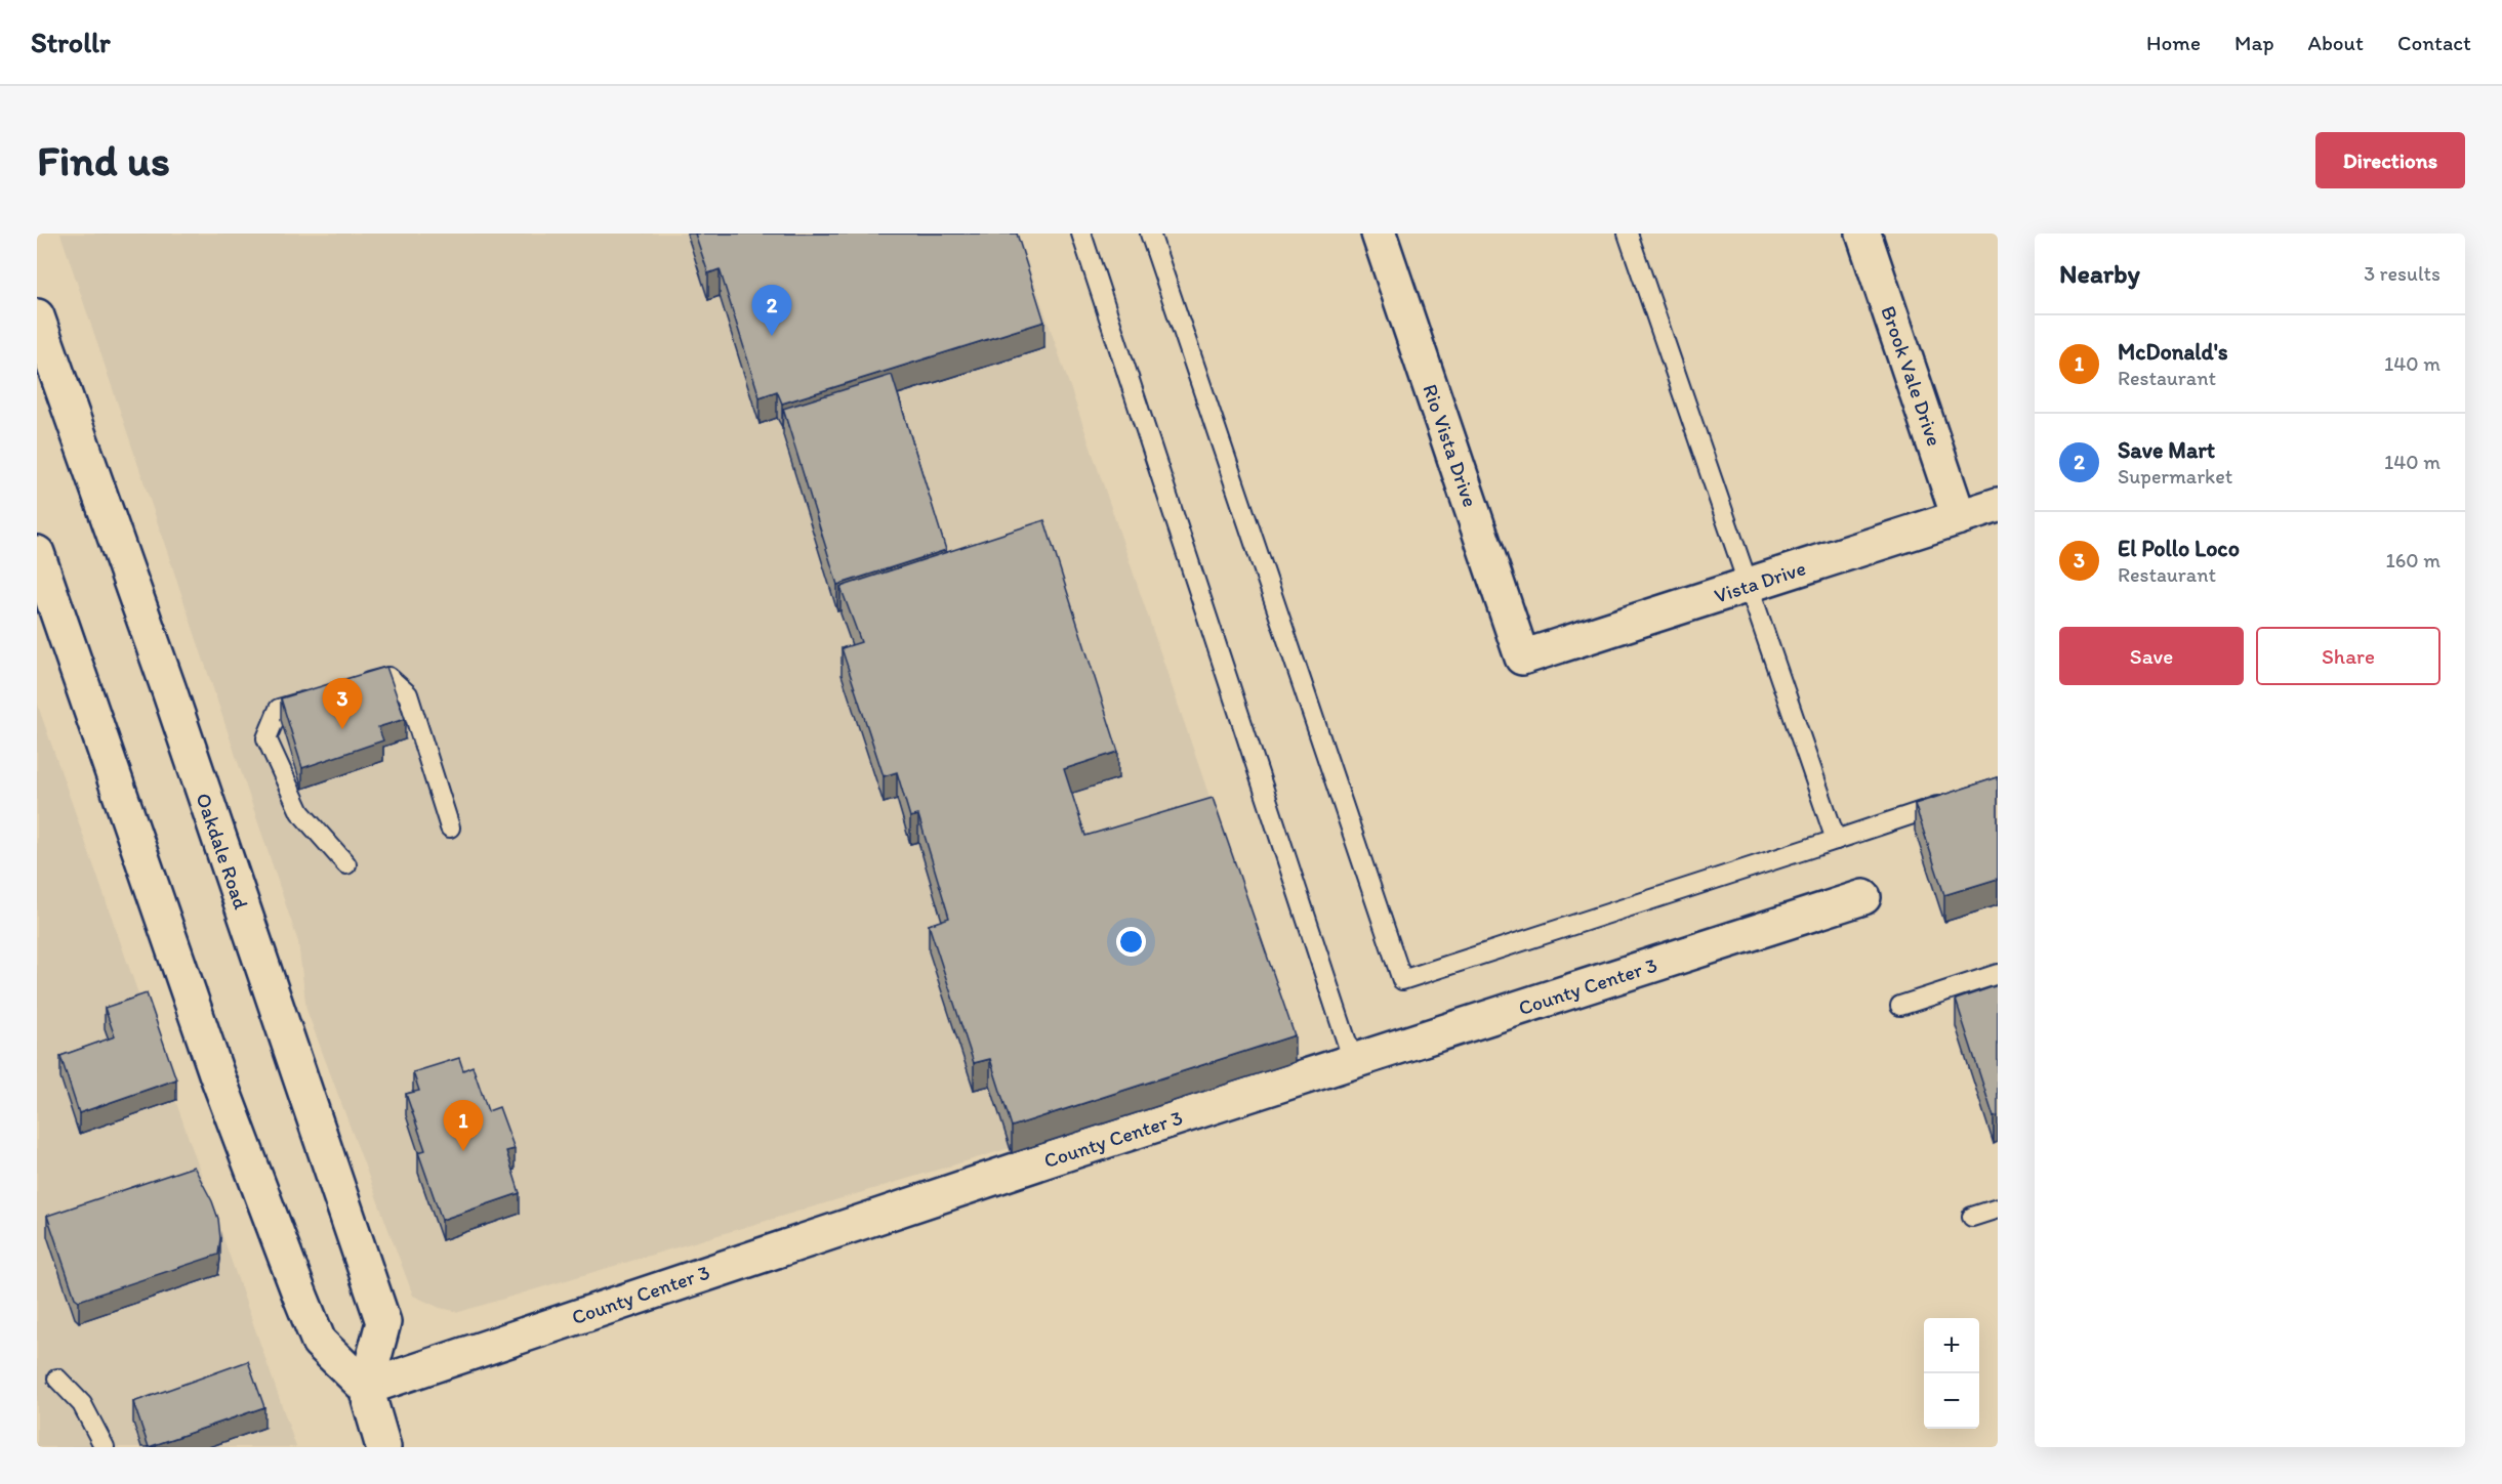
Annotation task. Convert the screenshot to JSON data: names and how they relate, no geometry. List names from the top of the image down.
{
  "streets": {
    "street": [
      "Brook Vale Drive",
      "Rio Vista Drive",
      "Vista Drive",
      "Oakdale Road",
      "County Center 3"
    ]
  },
  "crossings": [
    ["Brook Vale Drive", "Vista Drive"],
    ["Rio Vista Drive", "Vista Drive"],
    ["Oakdale Road", "County Center 3"]
  ],
  "page": {
    "header": "Strollr",
    "nav": [
      "Home",
      "Map",
      "About",
      "Contact"
    ],
    "buttons": [
      "Directions",
      ["Save", "Share"]
    ],
    "title": "Find us",
    "heading": ["Nearby", "3 results"],
    "pins": ["2", "3", "1"],
    "list": [
      {
        "mark": "1",
        "name": "McDonald's",
        "note": "Restaurant",
        "value": "140 m"
      },
      {
        "mark": "2",
        "name": "Save Mart",
        "note": "Supermarket",
        "value": "140 m"
      },
      {
        "mark": "3",
        "name": "El Pollo Loco",
        "note": "Restaurant",
        "value": "160 m"
      }
    ],
    "map_buttons": ["+", "−"]
  }
}
